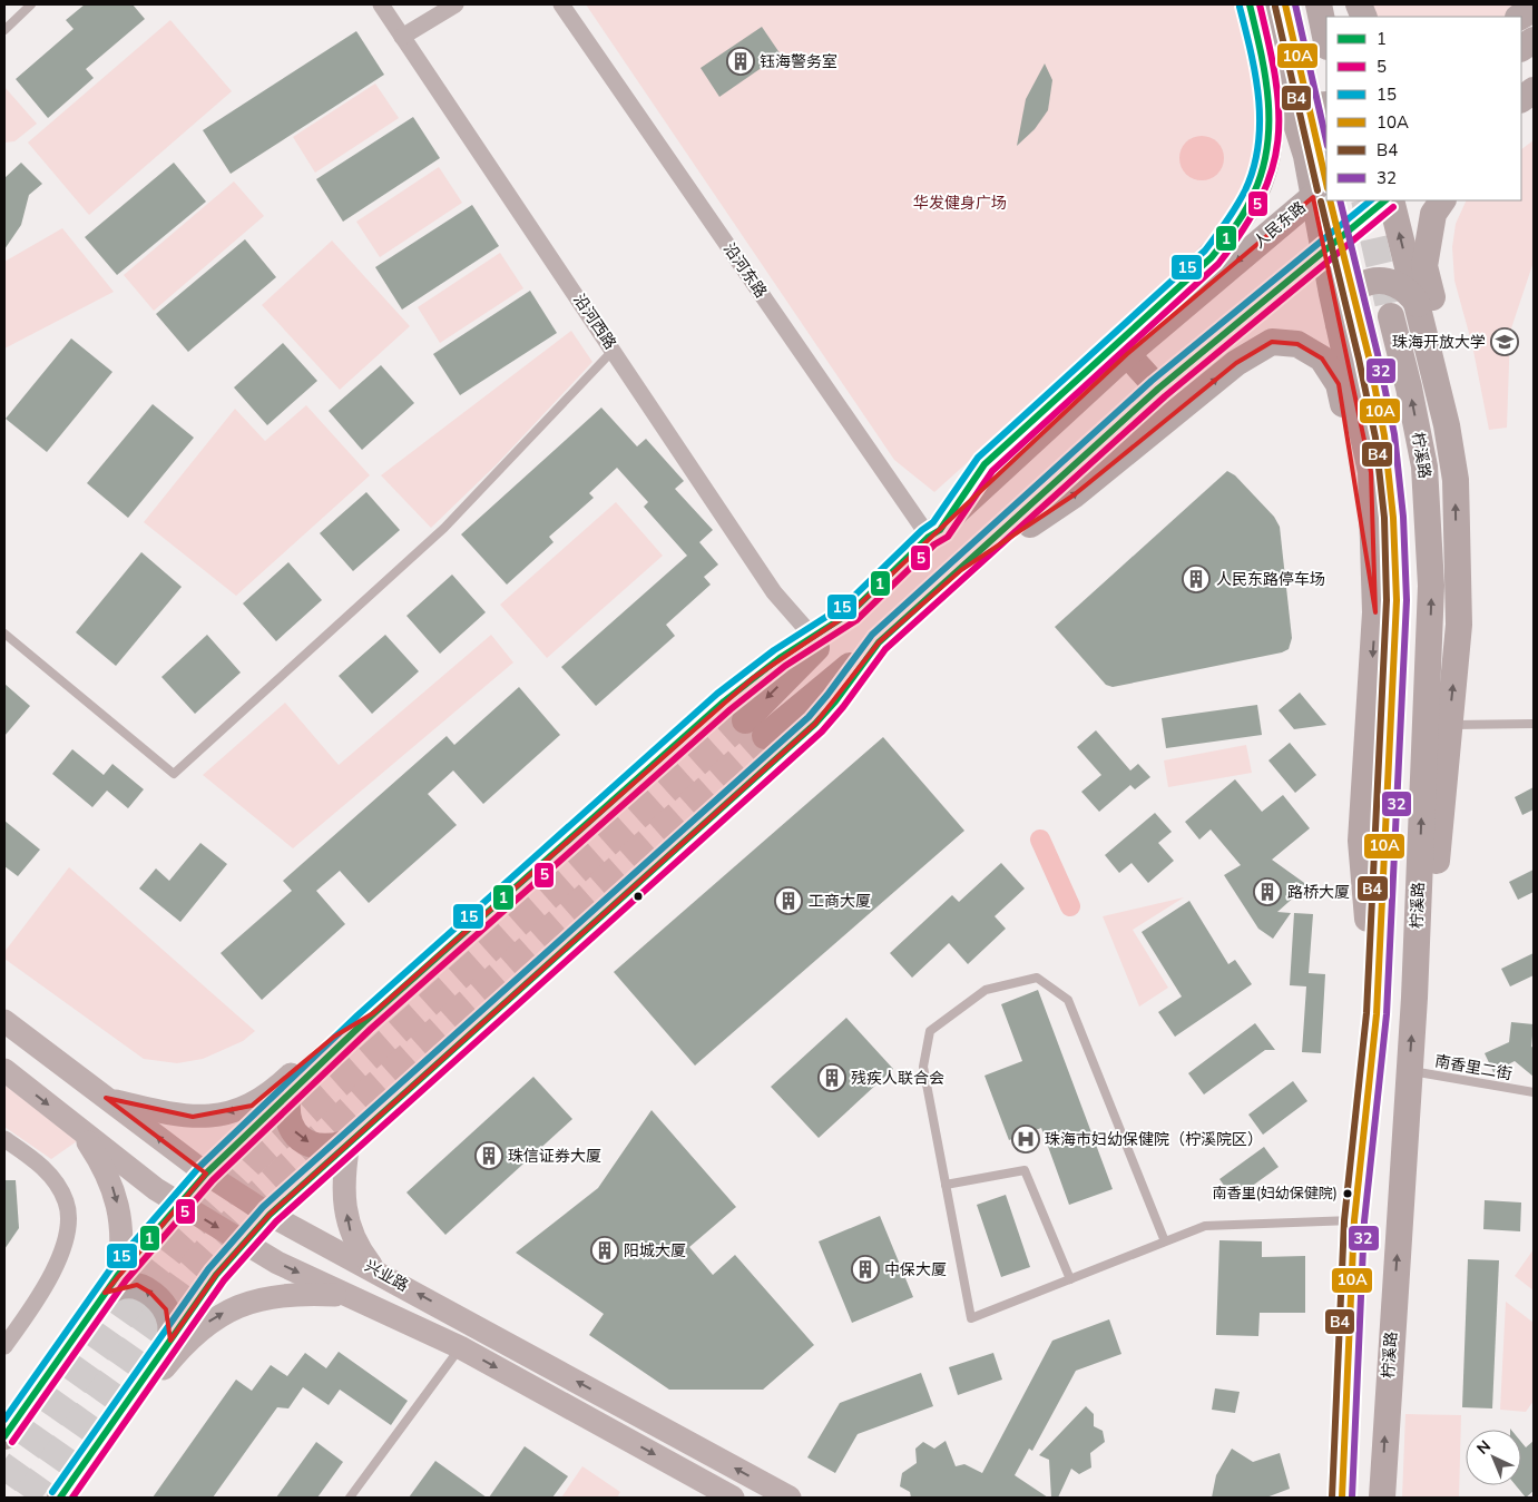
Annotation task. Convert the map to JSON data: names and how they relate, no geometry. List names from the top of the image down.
{
  "streets": {
    "main road": ["人民东路", "柠溪路", "兴业路"],
    "street": ["沿河东路", "沿河西路"],
    "lane": ["南香里二街"]
  },
  "crossings": [
    ["人民东路", "沿河东路"],
    ["人民东路", "沿河西路"],
    ["人民东路", "兴业路"],
    ["柠溪路", "南香里二街"]
  ],
  "parks": ["华发健身广场"],
  "places": {
    "building": [
      "钰海警务室",
      "人民东路停车场",
      "路桥大厦",
      "工商大厦",
      "残疾人联合会",
      "珠信证券大厦",
      "阳城大厦",
      "中保大厦"
    ],
    "school or university": ["珠海开放大学"],
    "hospital": ["珠海市妇幼保健院（柠溪院区）"],
    "other": ["南香里(妇幼保健院)"]
  },
  "lines": [
    "transit line 1",
    "transit line 5",
    "transit line 10A",
    "transit line 32",
    "transit line 15",
    "transit line B4"
  ],
  "legend": [
    "1",
    "5",
    "15",
    "10A",
    "B4",
    "32"
  ],
  "north": "top left"
}
